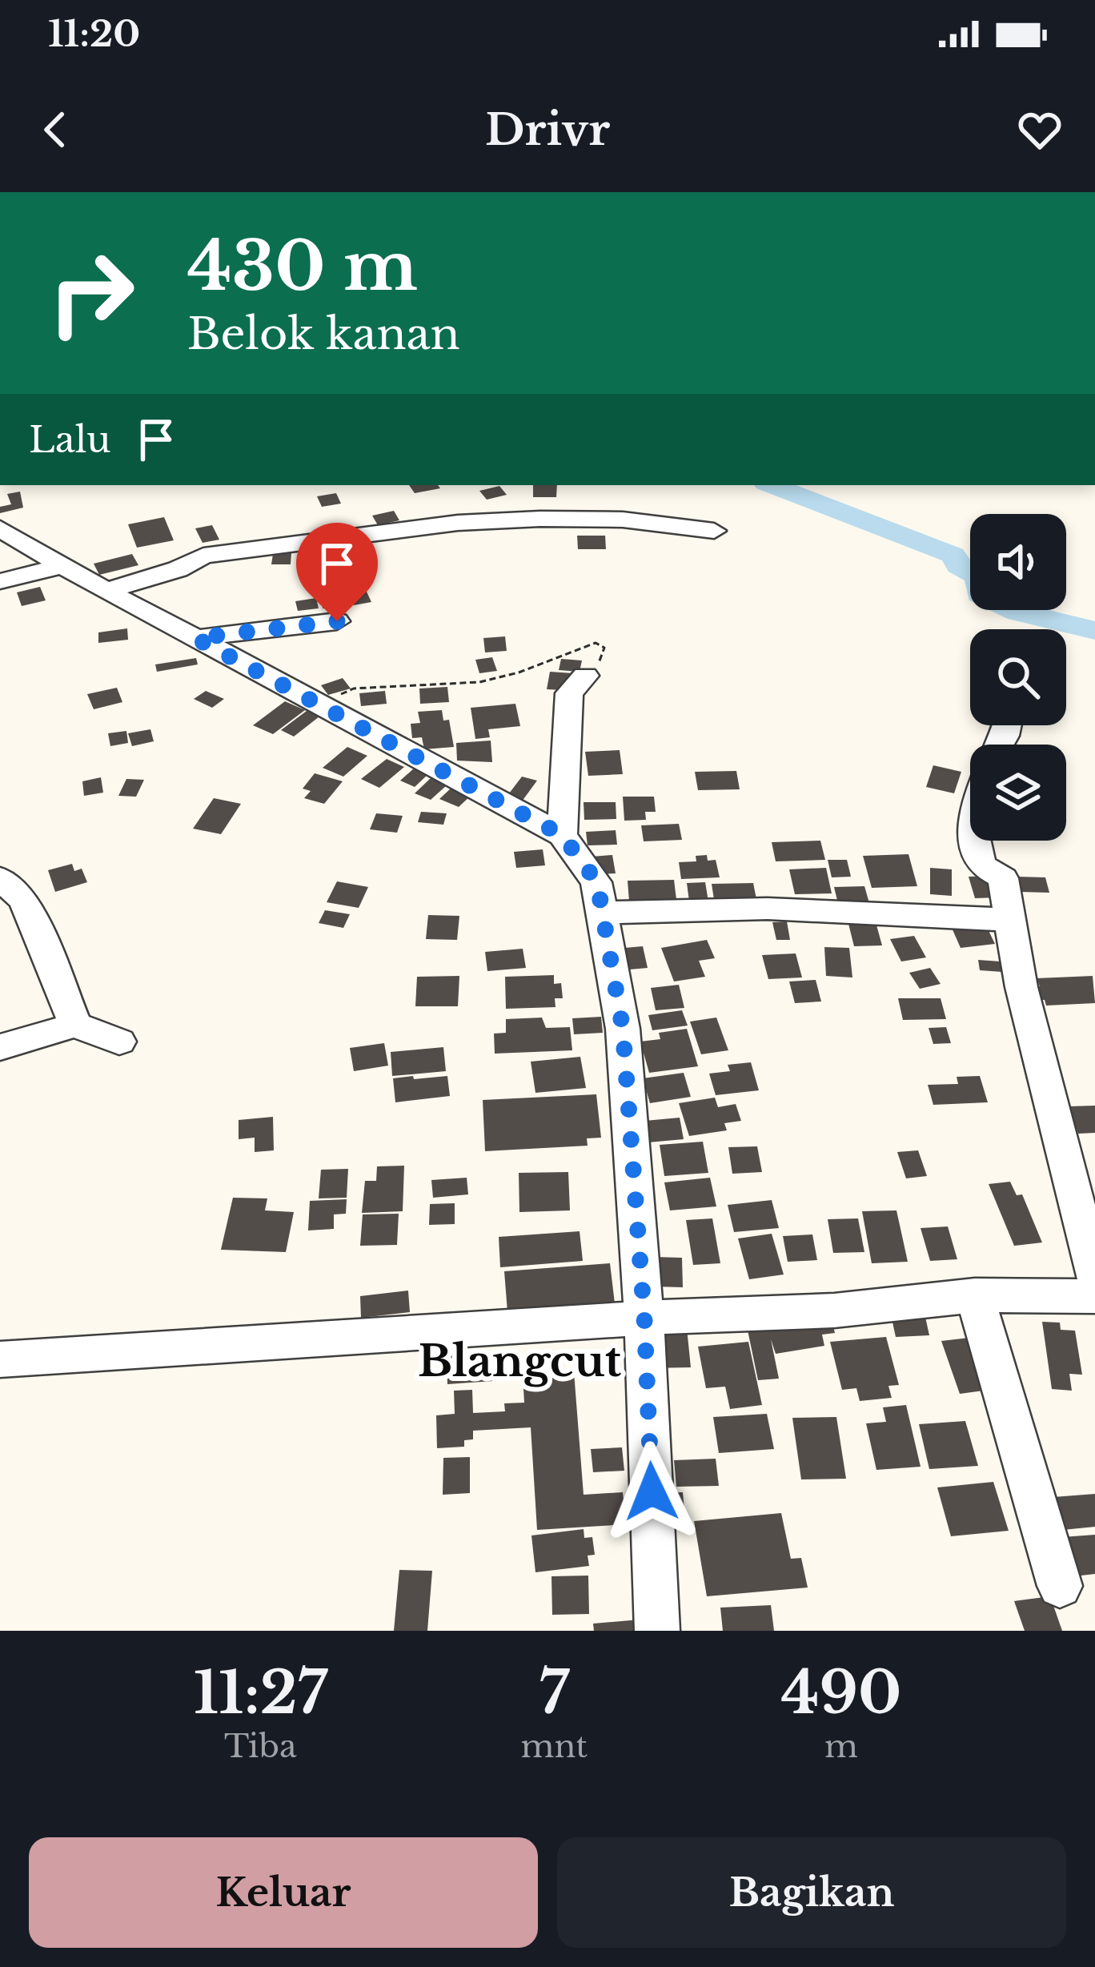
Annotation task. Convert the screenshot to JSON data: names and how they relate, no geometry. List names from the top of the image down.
{
  "districts": ["Blangcut"],
  "page": {
    "status": "11:20",
    "header": "Drivr",
    "turn": ["430 m", "Belok kanan"],
    "then": "Lalu",
    "eta": [
      "11:27",
      "Tiba",
      "7",
      "mnt",
      "490",
      "m"
    ],
    "buttons": ["Keluar", "Bagikan"]
  }
}
